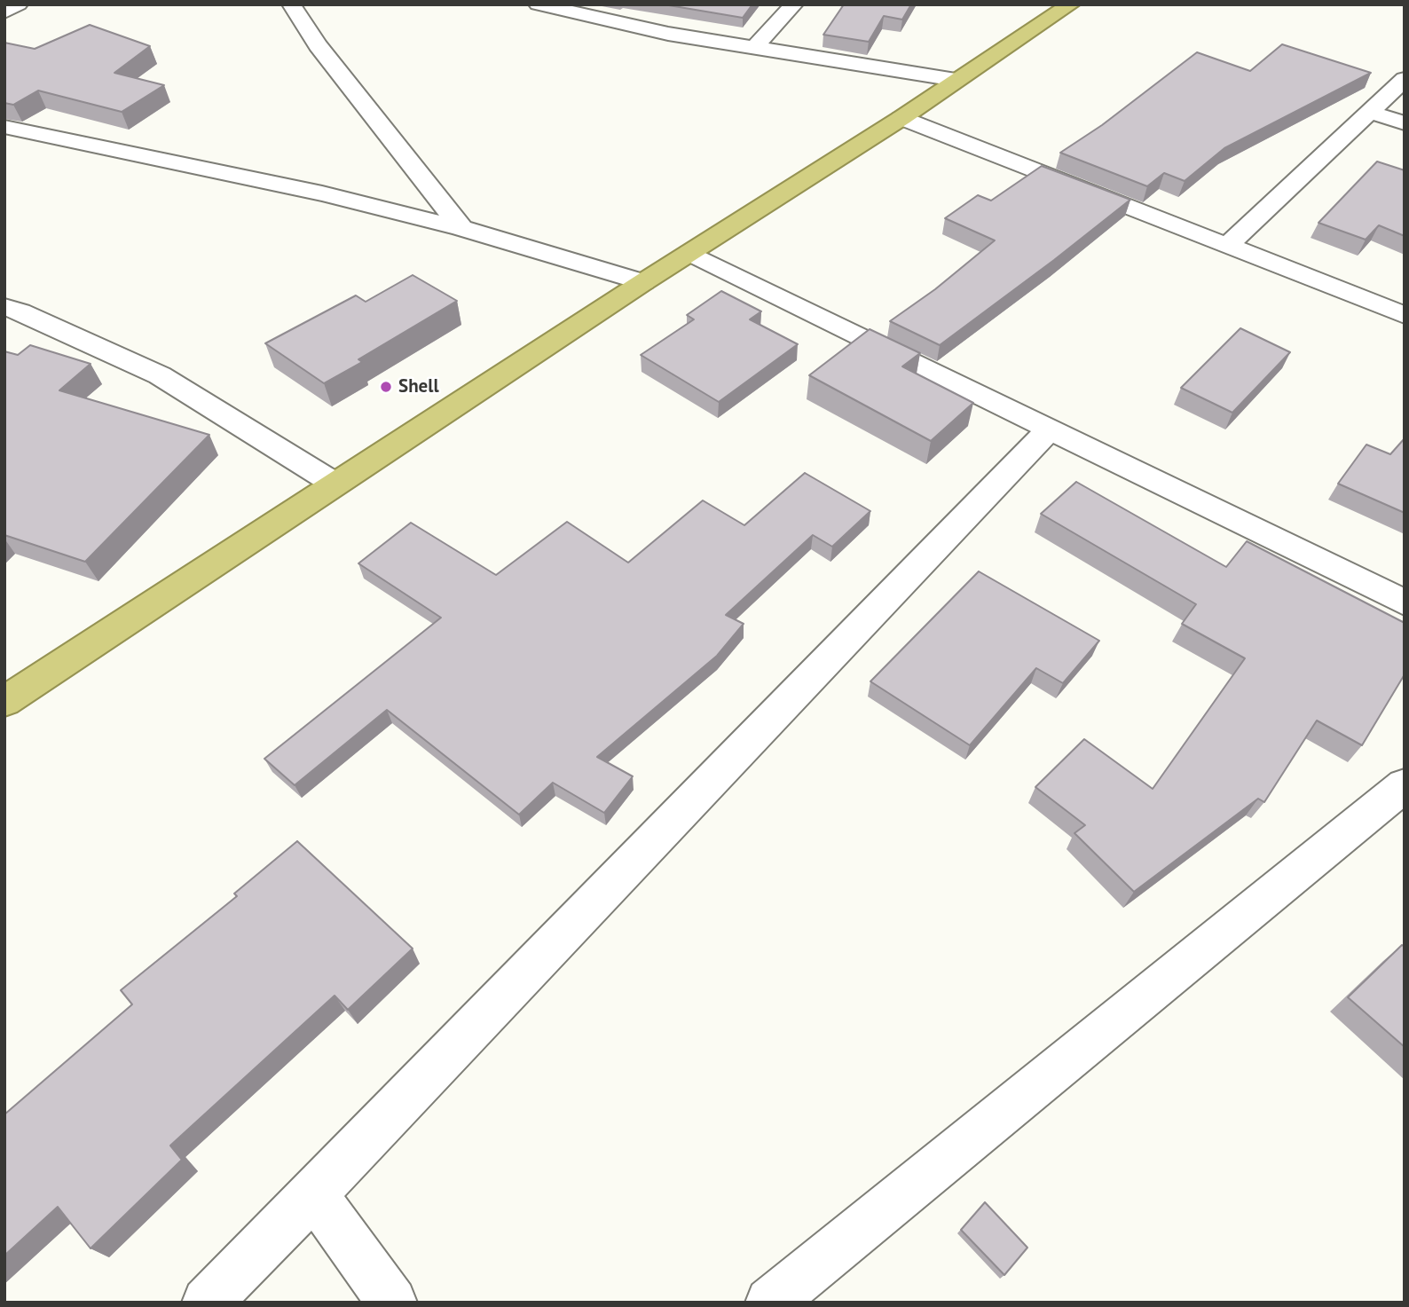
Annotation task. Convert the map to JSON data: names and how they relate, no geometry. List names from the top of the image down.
{
  "places": ["Shell"]
}
